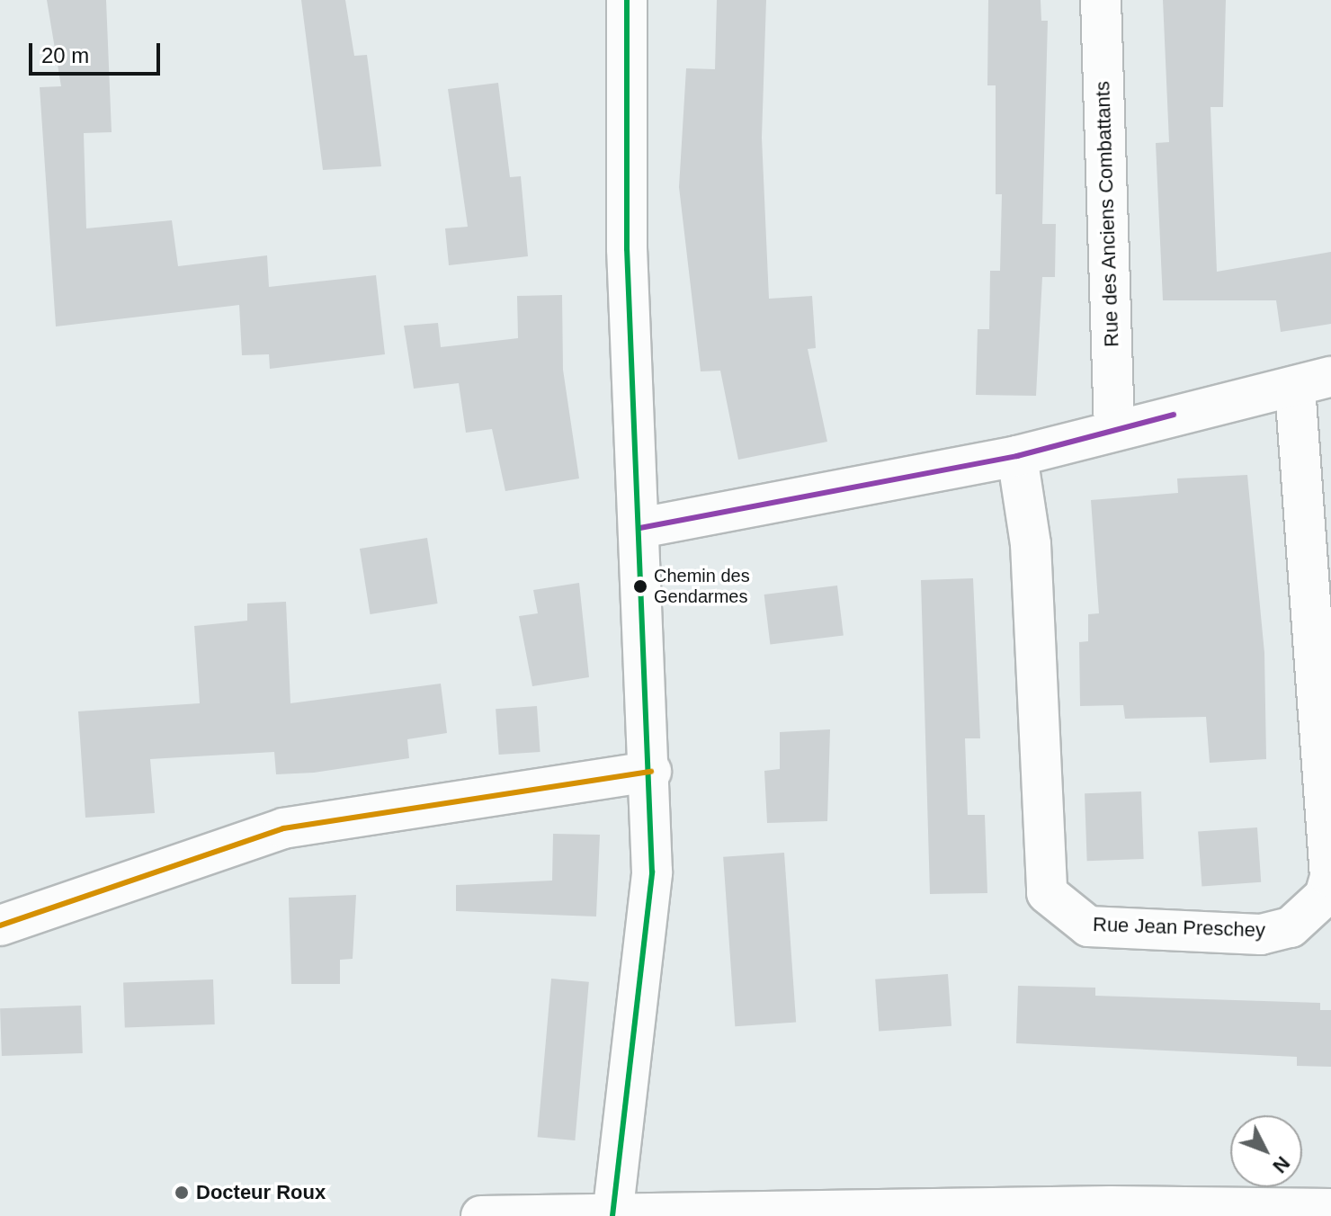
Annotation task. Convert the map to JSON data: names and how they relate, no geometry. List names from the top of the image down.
{
  "streets": {
    "street": ["Rue des Anciens Combattants", "Rue Jean Preschey"]
  },
  "places": ["Chemin des Gendarmes", "Docteur Roux"],
  "scale_bar": "20 m",
  "north": "bottom right"
}
